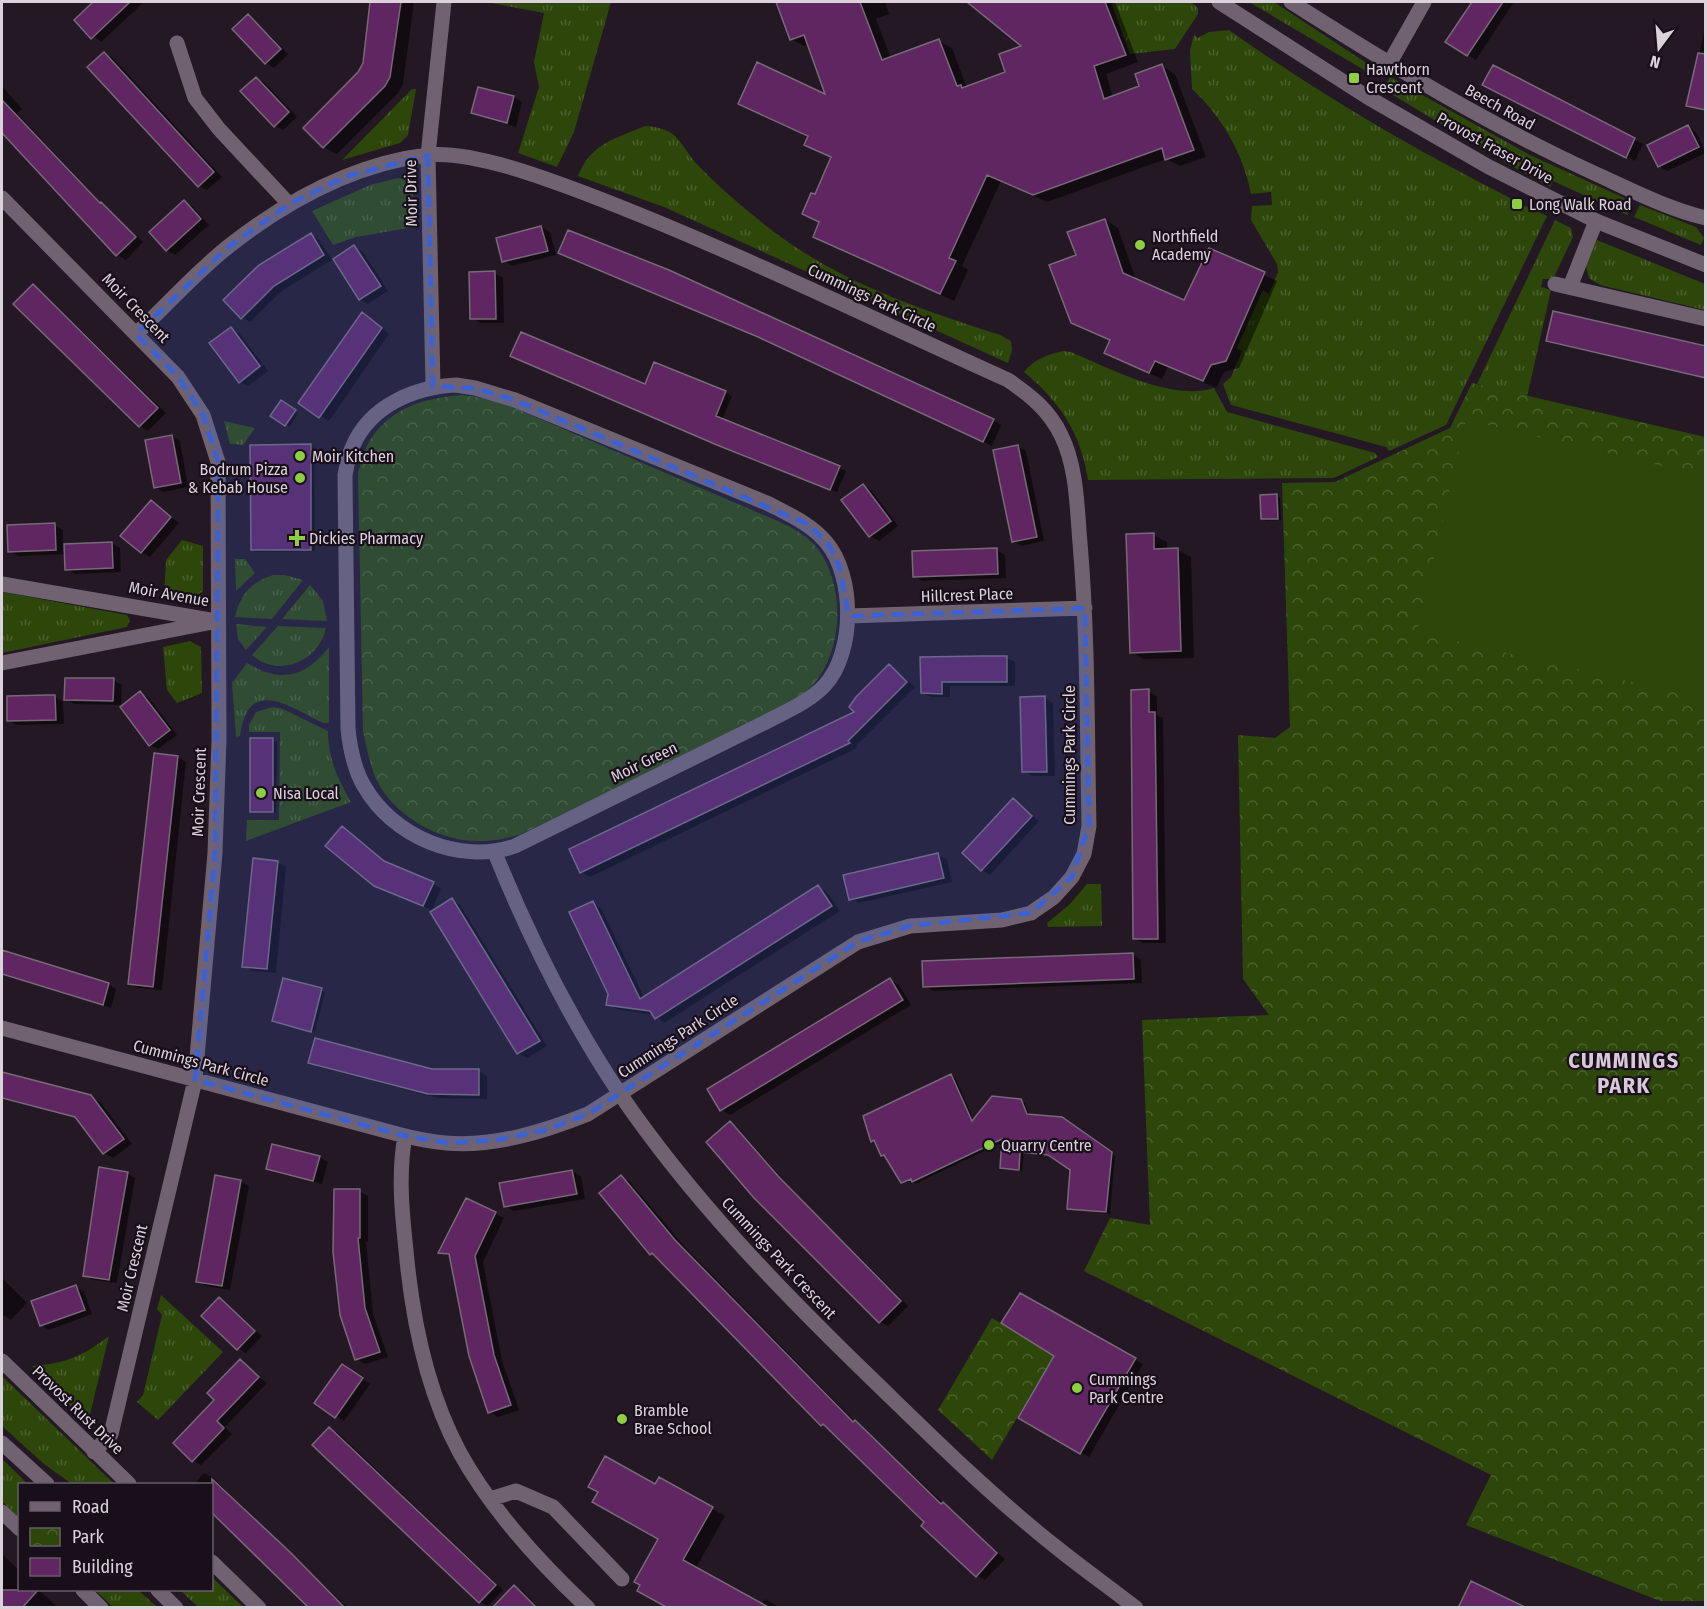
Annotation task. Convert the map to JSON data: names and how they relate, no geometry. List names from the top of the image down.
{
  "streets": {
    "street": [
      "Beech Road",
      "Provost Fraser Drive",
      "Moir Drive",
      "Cummings Park Circle",
      "Moir Crescent",
      "Moir Avenue",
      "Hillcrest Place",
      "Moir Green",
      "Cummings Park Crescent",
      "Provost Rust Drive"
    ]
  },
  "crossings": [
    ["Moir Drive", "Cummings Park Circle"],
    ["Moir Drive", "Moir Green"],
    ["Cummings Park Circle", "Moir Crescent"],
    ["Cummings Park Circle", "Hillcrest Place"],
    ["Cummings Park Circle", "Cummings Park Crescent"],
    ["Moir Crescent", "Moir Avenue"],
    ["Moir Crescent", "Provost Rust Drive"],
    ["Hillcrest Place", "Moir Green"],
    ["Moir Green", "Cummings Park Crescent"]
  ],
  "districts": ["CUMMINGS PARK"],
  "places": {
    "transit": ["Hawthorn Crescent", "Long Walk Road"],
    "other": [
      "Northfield Academy",
      "Moir Kitchen",
      "Bodrum Pizza & Kebab House",
      "Nisa Local",
      "Quarry Centre",
      "Cummings Park Centre",
      "Bramble Brae School"
    ],
    "health": ["Dickies Pharmacy"]
  },
  "legend": ["Road", "Park", "Building"],
  "north": "bottom"
}
